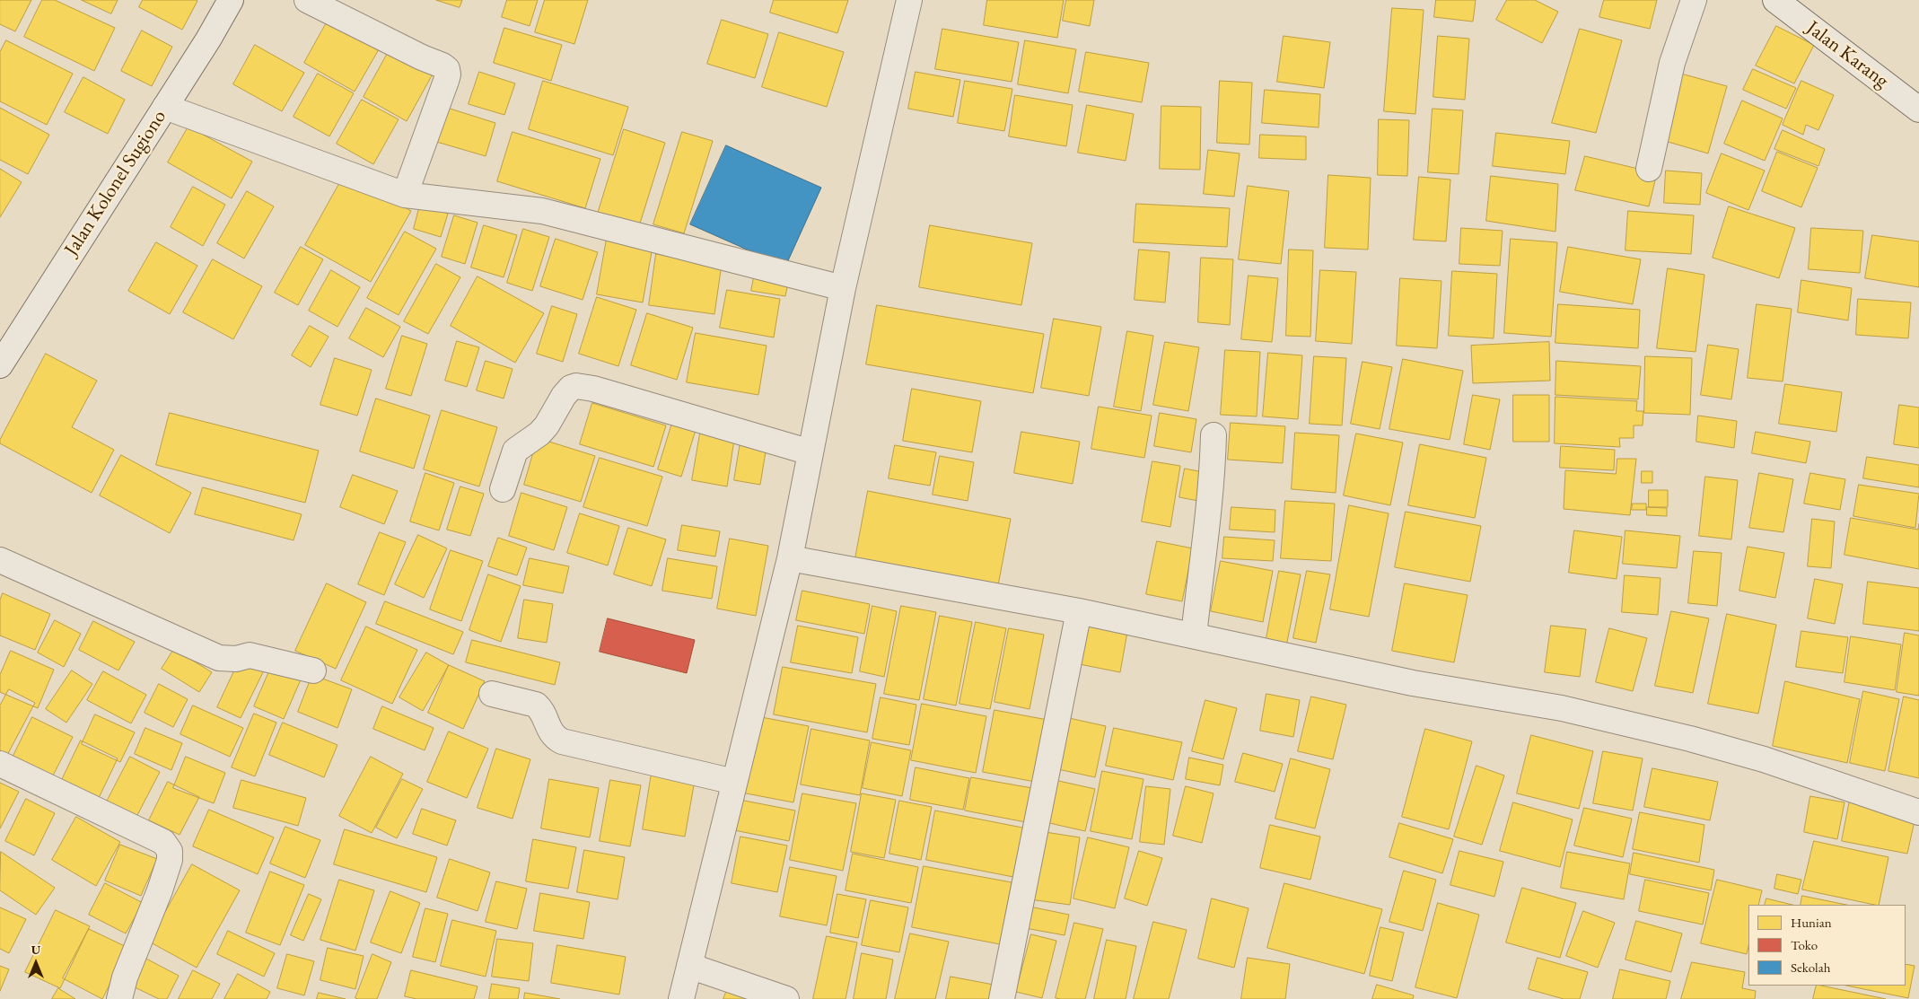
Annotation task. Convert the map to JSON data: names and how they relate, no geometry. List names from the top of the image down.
{
  "streets": {
    "street": ["Jalan Karang", "Jalan Kolonel Sugiono"]
  },
  "legend": ["Hunian", "Toko", "Sekolah"],
  "north": "top"
}
